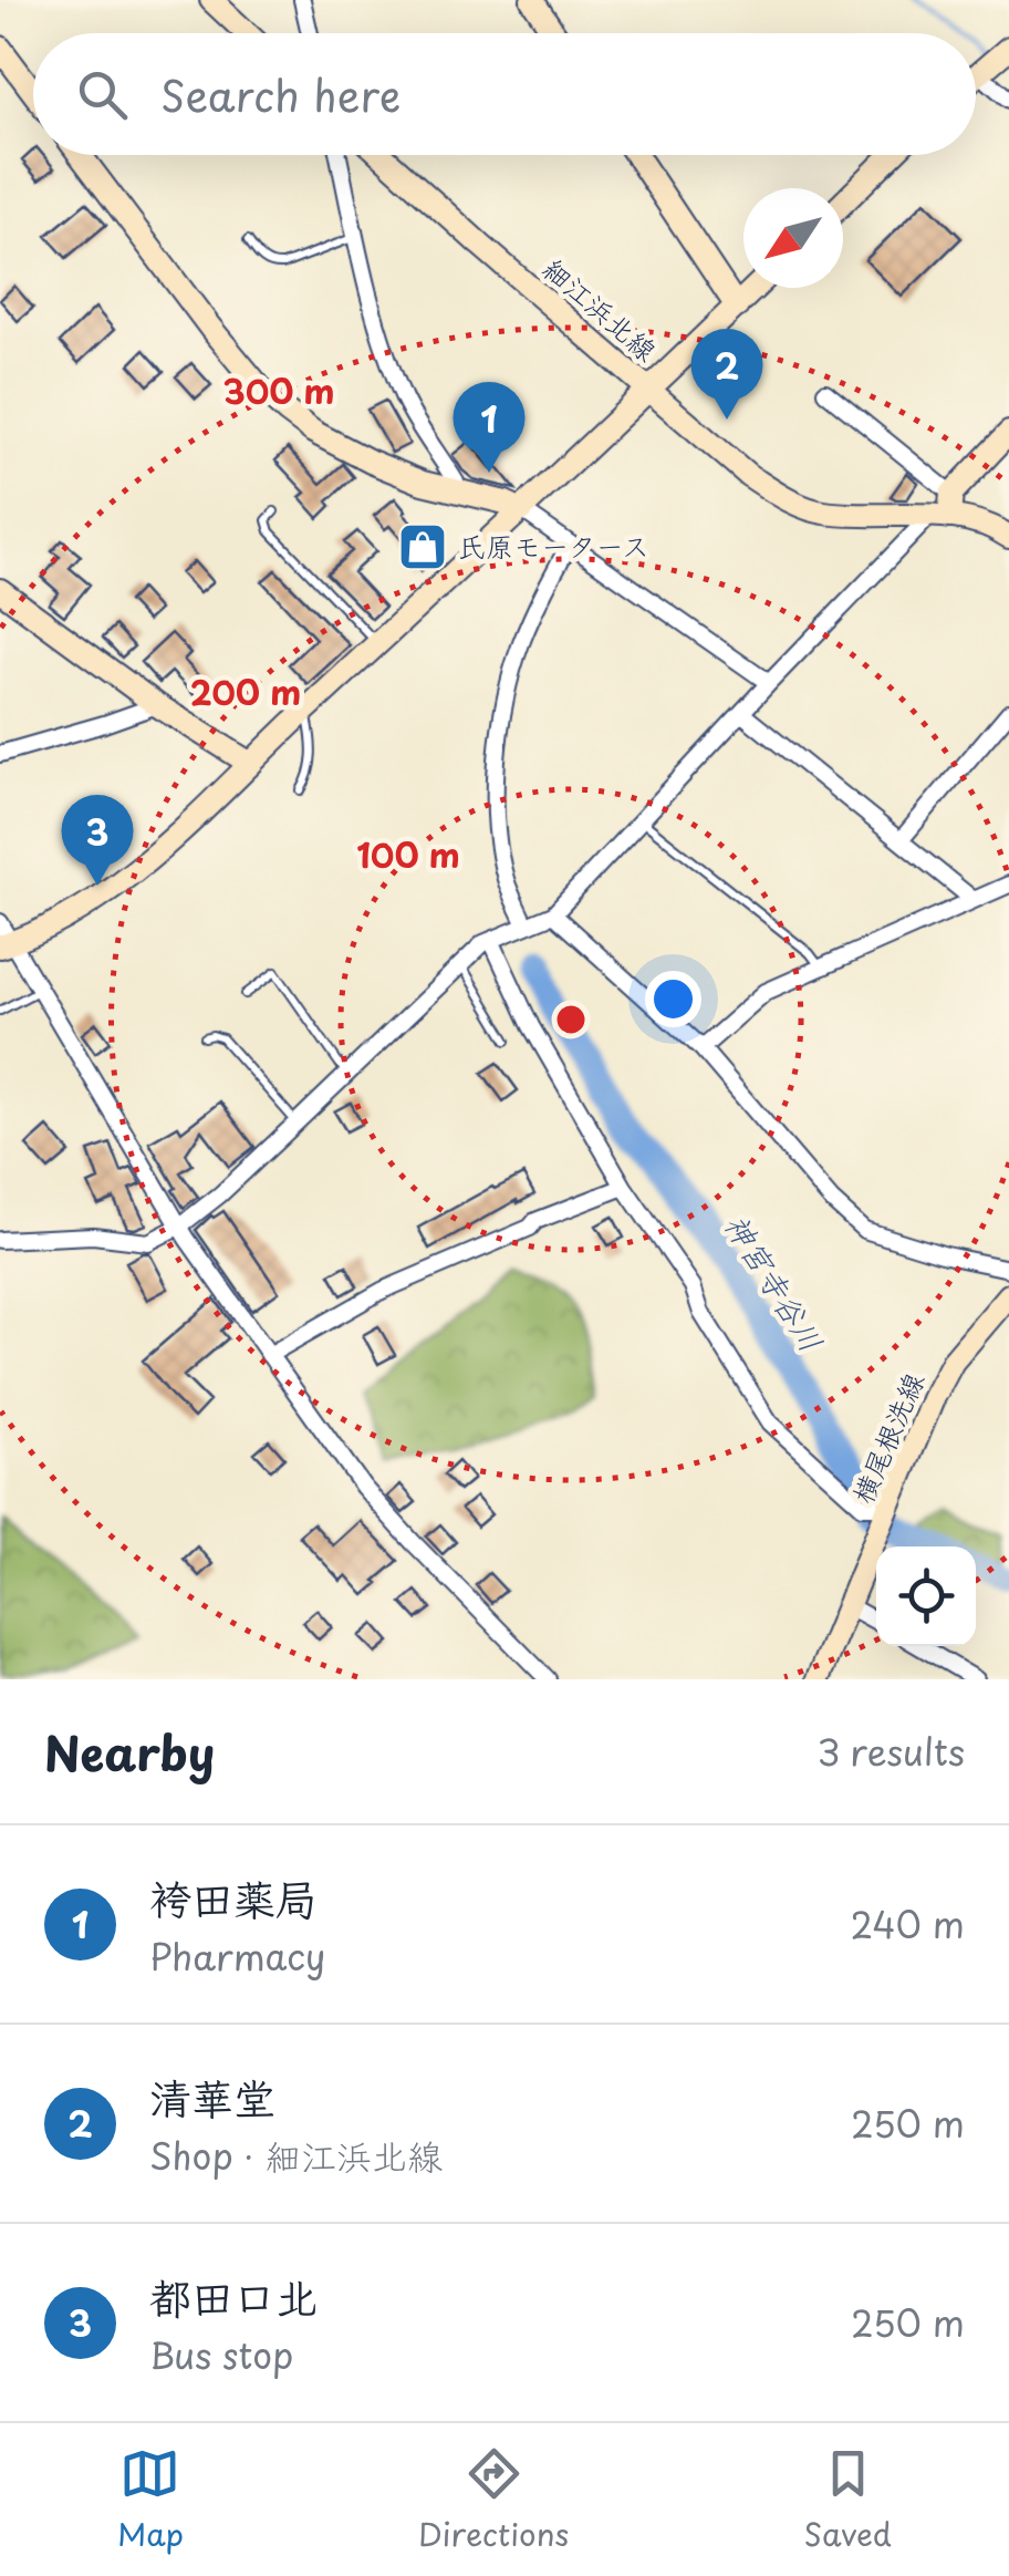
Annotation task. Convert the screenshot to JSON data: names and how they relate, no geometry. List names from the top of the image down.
{
  "streets": {
    "street": ["細江浜北線", "横尾根洗線"]
  },
  "water": ["神宮寺谷川"],
  "places": {
    "shop": ["氏原モータース"]
  },
  "north": "bottom left",
  "page": {
    "search": "Search here",
    "pins": ["2", "1", "3"],
    "heading": ["Nearby", "3 results"],
    "list": [
      {
        "mark": "1",
        "name": "袴田薬局",
        "note": "Pharmacy",
        "value": "240 m"
      },
      {
        "mark": "2",
        "name": "清華堂",
        "note": "Shop · 細江浜北線",
        "value": "250 m"
      },
      {
        "mark": "3",
        "name": "都田口北",
        "note": "Bus stop",
        "value": "250 m"
      }
    ],
    "nav": ["Map", "Directions", "Saved"]
  },
  "rings": ["300 m", "200 m", "100 m"]
}
